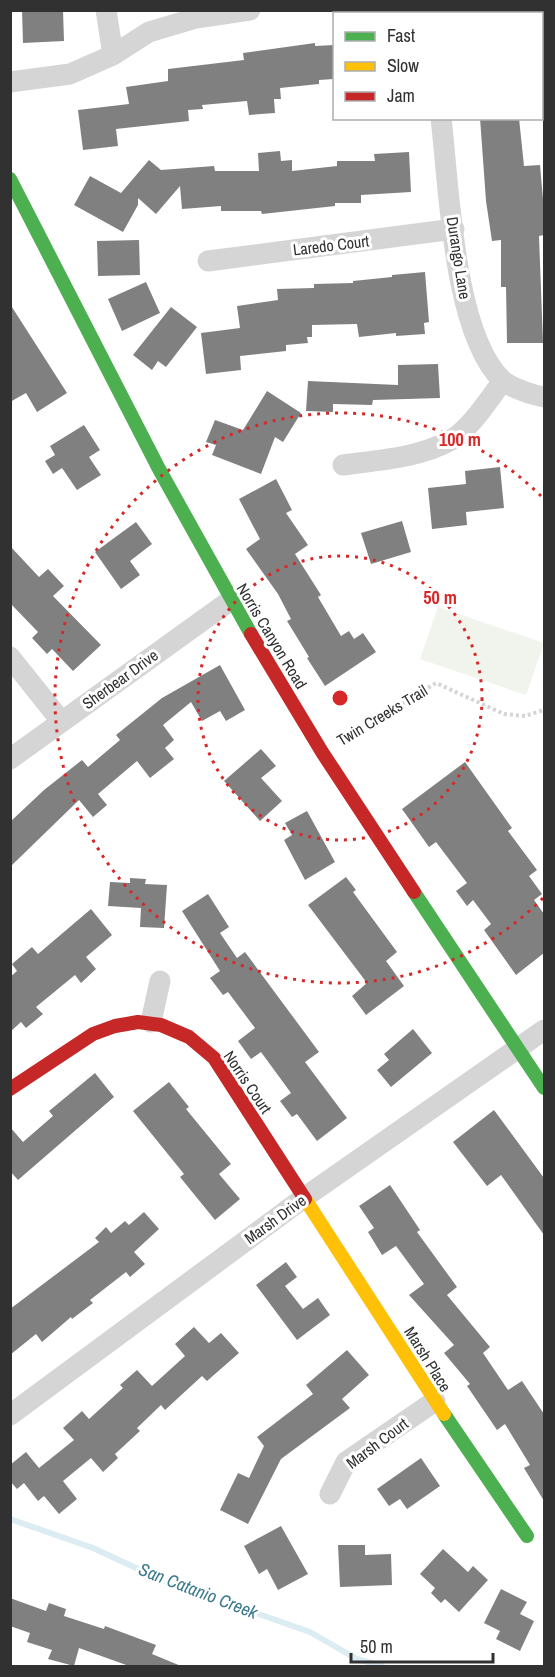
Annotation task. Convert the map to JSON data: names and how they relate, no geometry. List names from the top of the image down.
{
  "streets": {
    "street": [
      "Laredo Court",
      "Durango Lane",
      "Norris Canyon Road",
      "Sherbear Drive",
      "Norris Court",
      "Marsh Drive",
      "Marsh Place",
      "Marsh Court"
    ],
    "path": ["Twin Creeks Trail"]
  },
  "crossings": [
    ["Laredo Court", "Durango Lane"],
    ["Norris Canyon Road", "Sherbear Drive"],
    ["Norris Canyon Road", "Twin Creeks Trail"],
    ["Norris Canyon Road", "Marsh Drive"],
    ["Norris Court", "Marsh Drive"],
    ["Norris Court", "Marsh Place"],
    ["Marsh Drive", "Marsh Place"],
    ["Marsh Place", "Marsh Court"]
  ],
  "water": ["San Catanio Creek"],
  "legend": ["Fast", "Slow", "Jam"],
  "scale_bar": "50 m",
  "rings": ["100 m", "50 m"]
}
